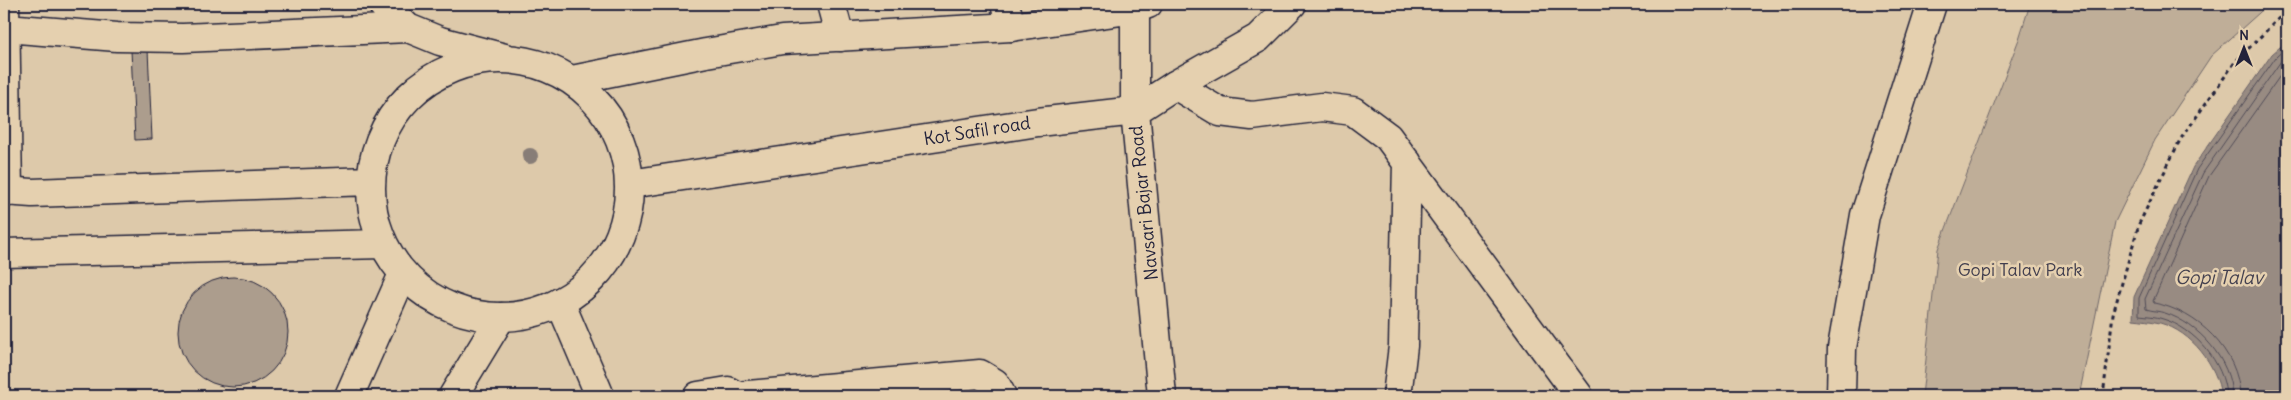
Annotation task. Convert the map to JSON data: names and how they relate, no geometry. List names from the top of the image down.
{
  "streets": {
    "main road": ["Kot Safil road", "Navsari Bajar Road"]
  },
  "crossings": [
    ["Kot Safil road", "Navsari Bajar Road"]
  ],
  "water": ["Gopi Talav"],
  "parks": ["Gopi Talav Park"],
  "north": "top"
}
